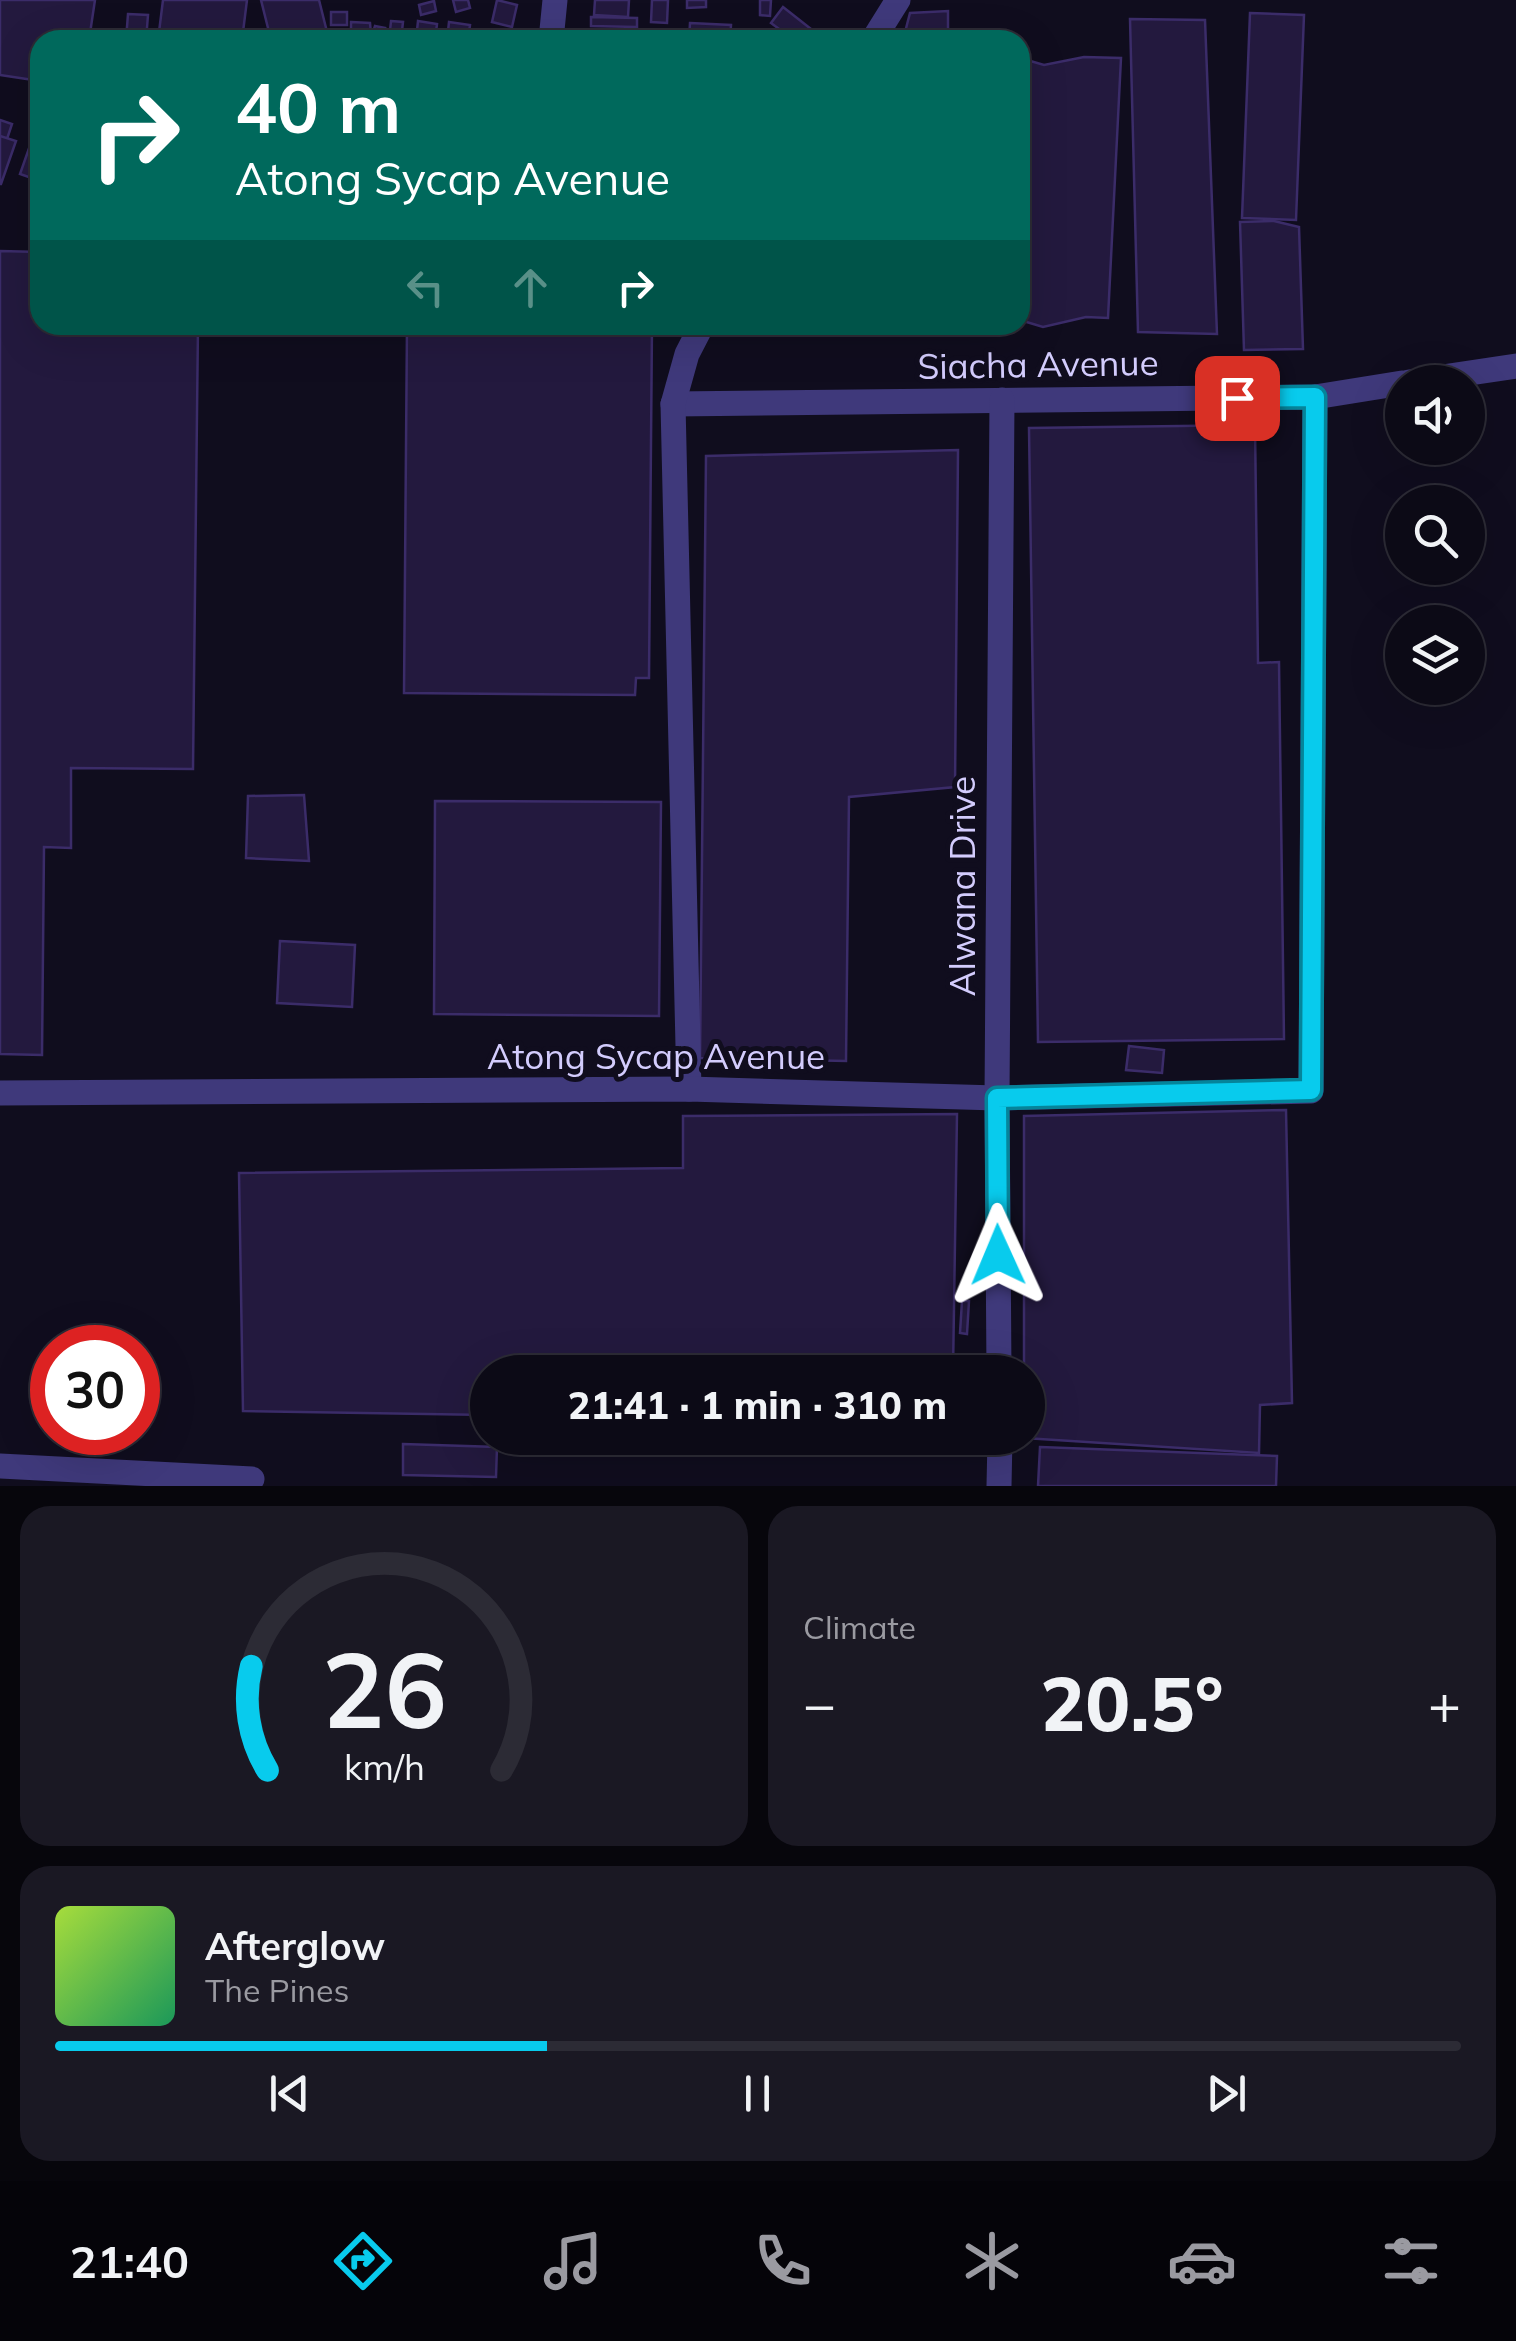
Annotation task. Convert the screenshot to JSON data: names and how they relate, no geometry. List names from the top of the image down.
{
  "streets": {
    "street": ["Siacha Avenue", "Alwana Drive", "Atong Sycap Avenue"]
  },
  "crossings": [
    ["Siacha Avenue", "Alwana Drive"],
    ["Siacha Avenue", "Atong Sycap Avenue"],
    ["Alwana Drive", "Atong Sycap Avenue"]
  ],
  "page": {
    "turn": ["40 m", "Atong Sycap Avenue"],
    "limit": "30",
    "trip": "21:41 · 1 min · 310 m",
    "tile": "Climate",
    "heat": ["−", "20.5°", "+"],
    "song": ["Afterglow", "The Pines"],
    "tabs": "21:40",
    "gauge": ["26", "km/h"]
  }
}
